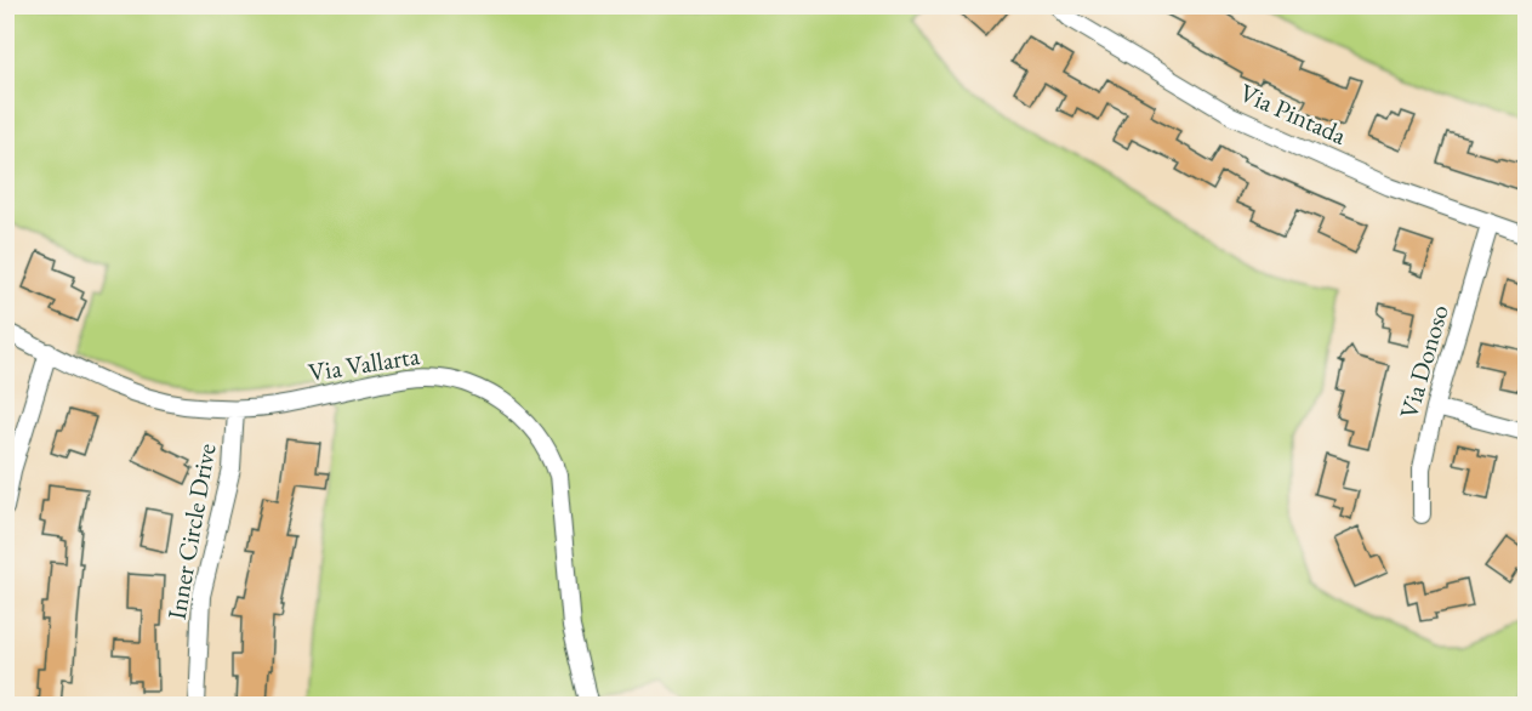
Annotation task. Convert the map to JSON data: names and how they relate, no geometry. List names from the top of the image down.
{
  "streets": {
    "street": [
      "Via Pintada",
      "Via Donoso",
      "Via Vallarta",
      "Inner Circle Drive"
    ]
  },
  "crossings": [
    ["Via Pintada", "Via Donoso"],
    ["Via Vallarta", "Inner Circle Drive"]
  ]
}
